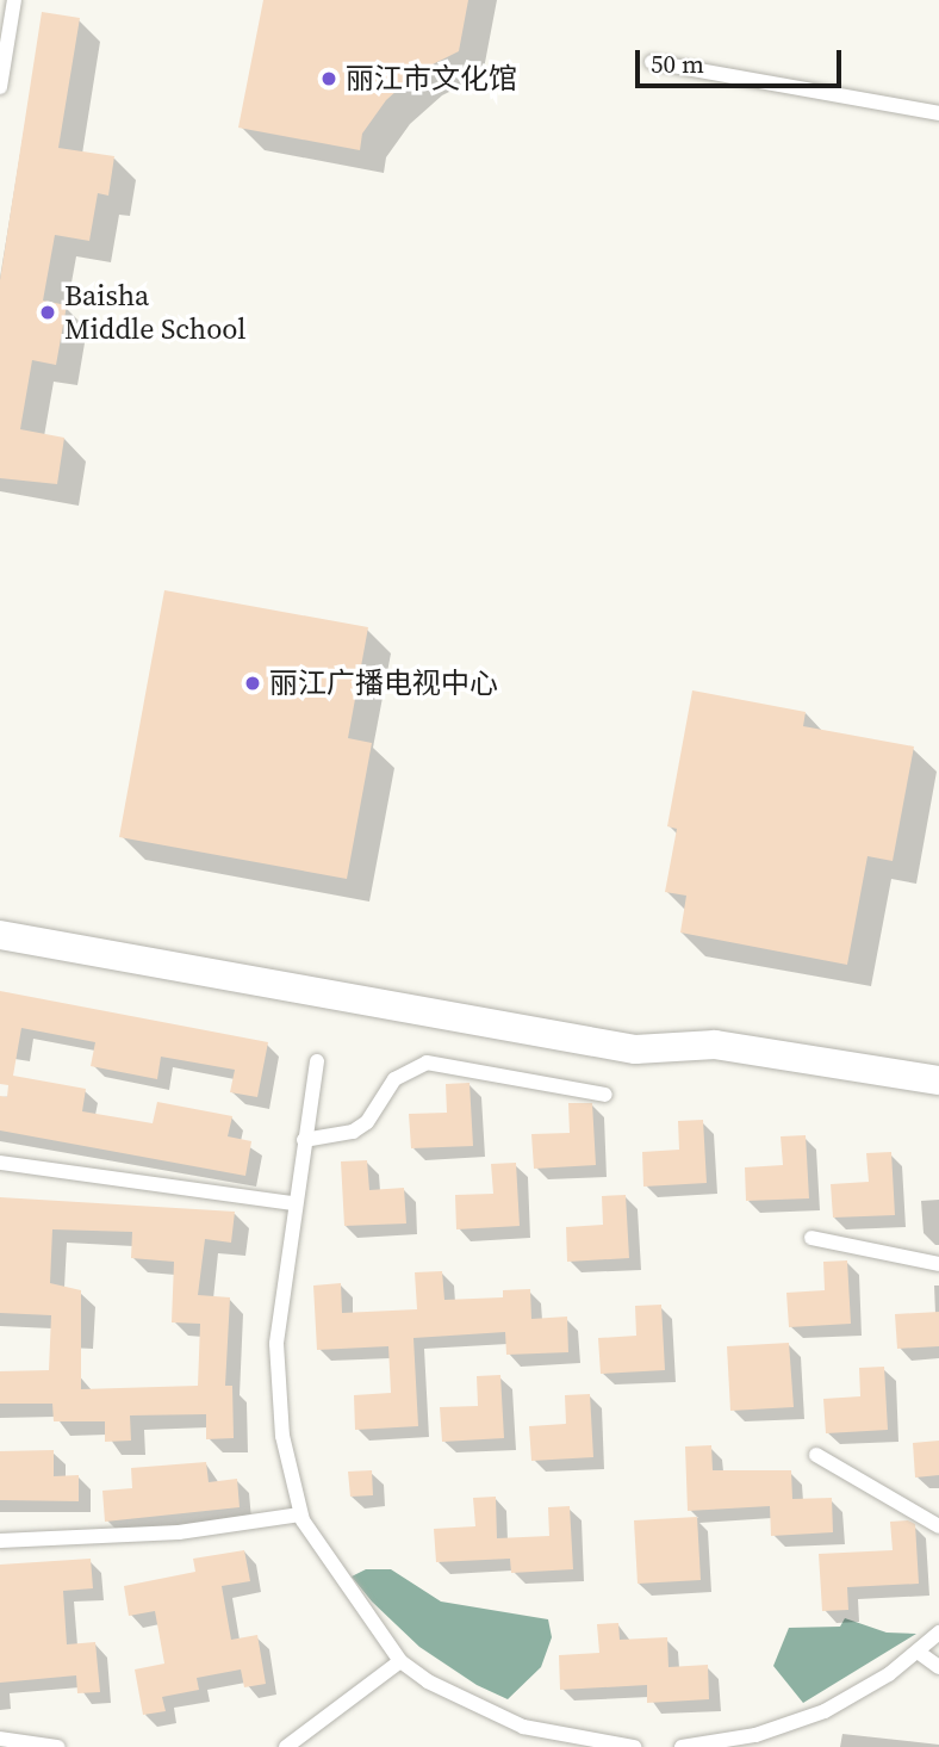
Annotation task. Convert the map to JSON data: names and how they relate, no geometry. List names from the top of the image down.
{
  "places": ["丽江市文化馆", "Baisha Middle School", "丽江广播电视中心"],
  "scale_bar": "50 m"
}
